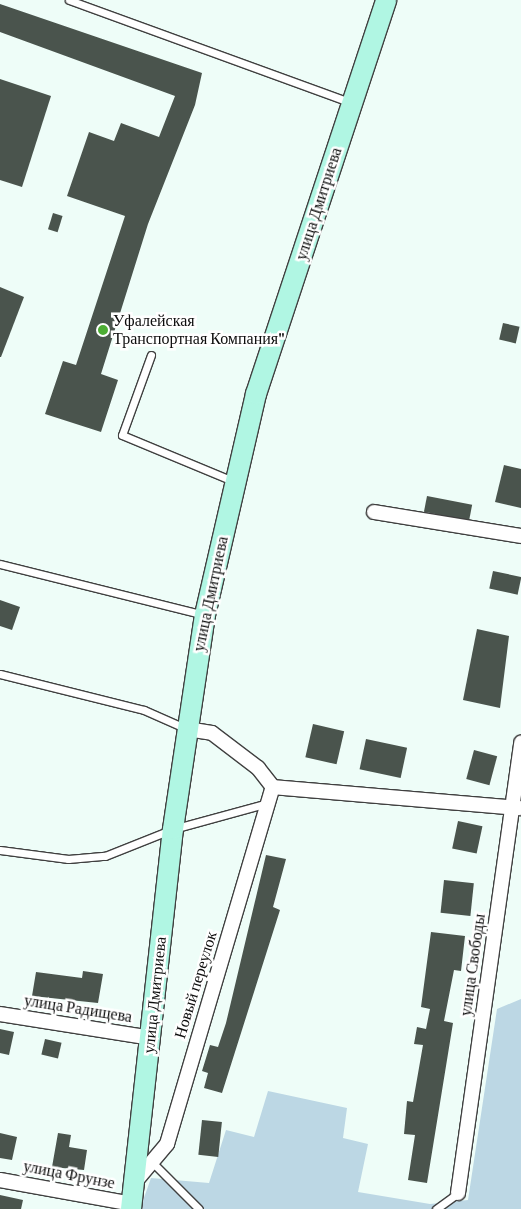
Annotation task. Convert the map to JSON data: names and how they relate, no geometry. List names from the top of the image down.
{
  "streets": {
    "street": [
      "улица Дмитриева",
      "улица Свободы",
      "Новый переулок",
      "улица Радищева",
      "улица Фрунзе"
    ]
  },
  "crossings": [
    ["улица Дмитриева", "Новый переулок"],
    ["улица Дмитриева", "улица Радищева"],
    ["улица Дмитриева", "улица Фрунзе"]
  ],
  "places": ["Уфалейская Транспортная Компания\""]
}
